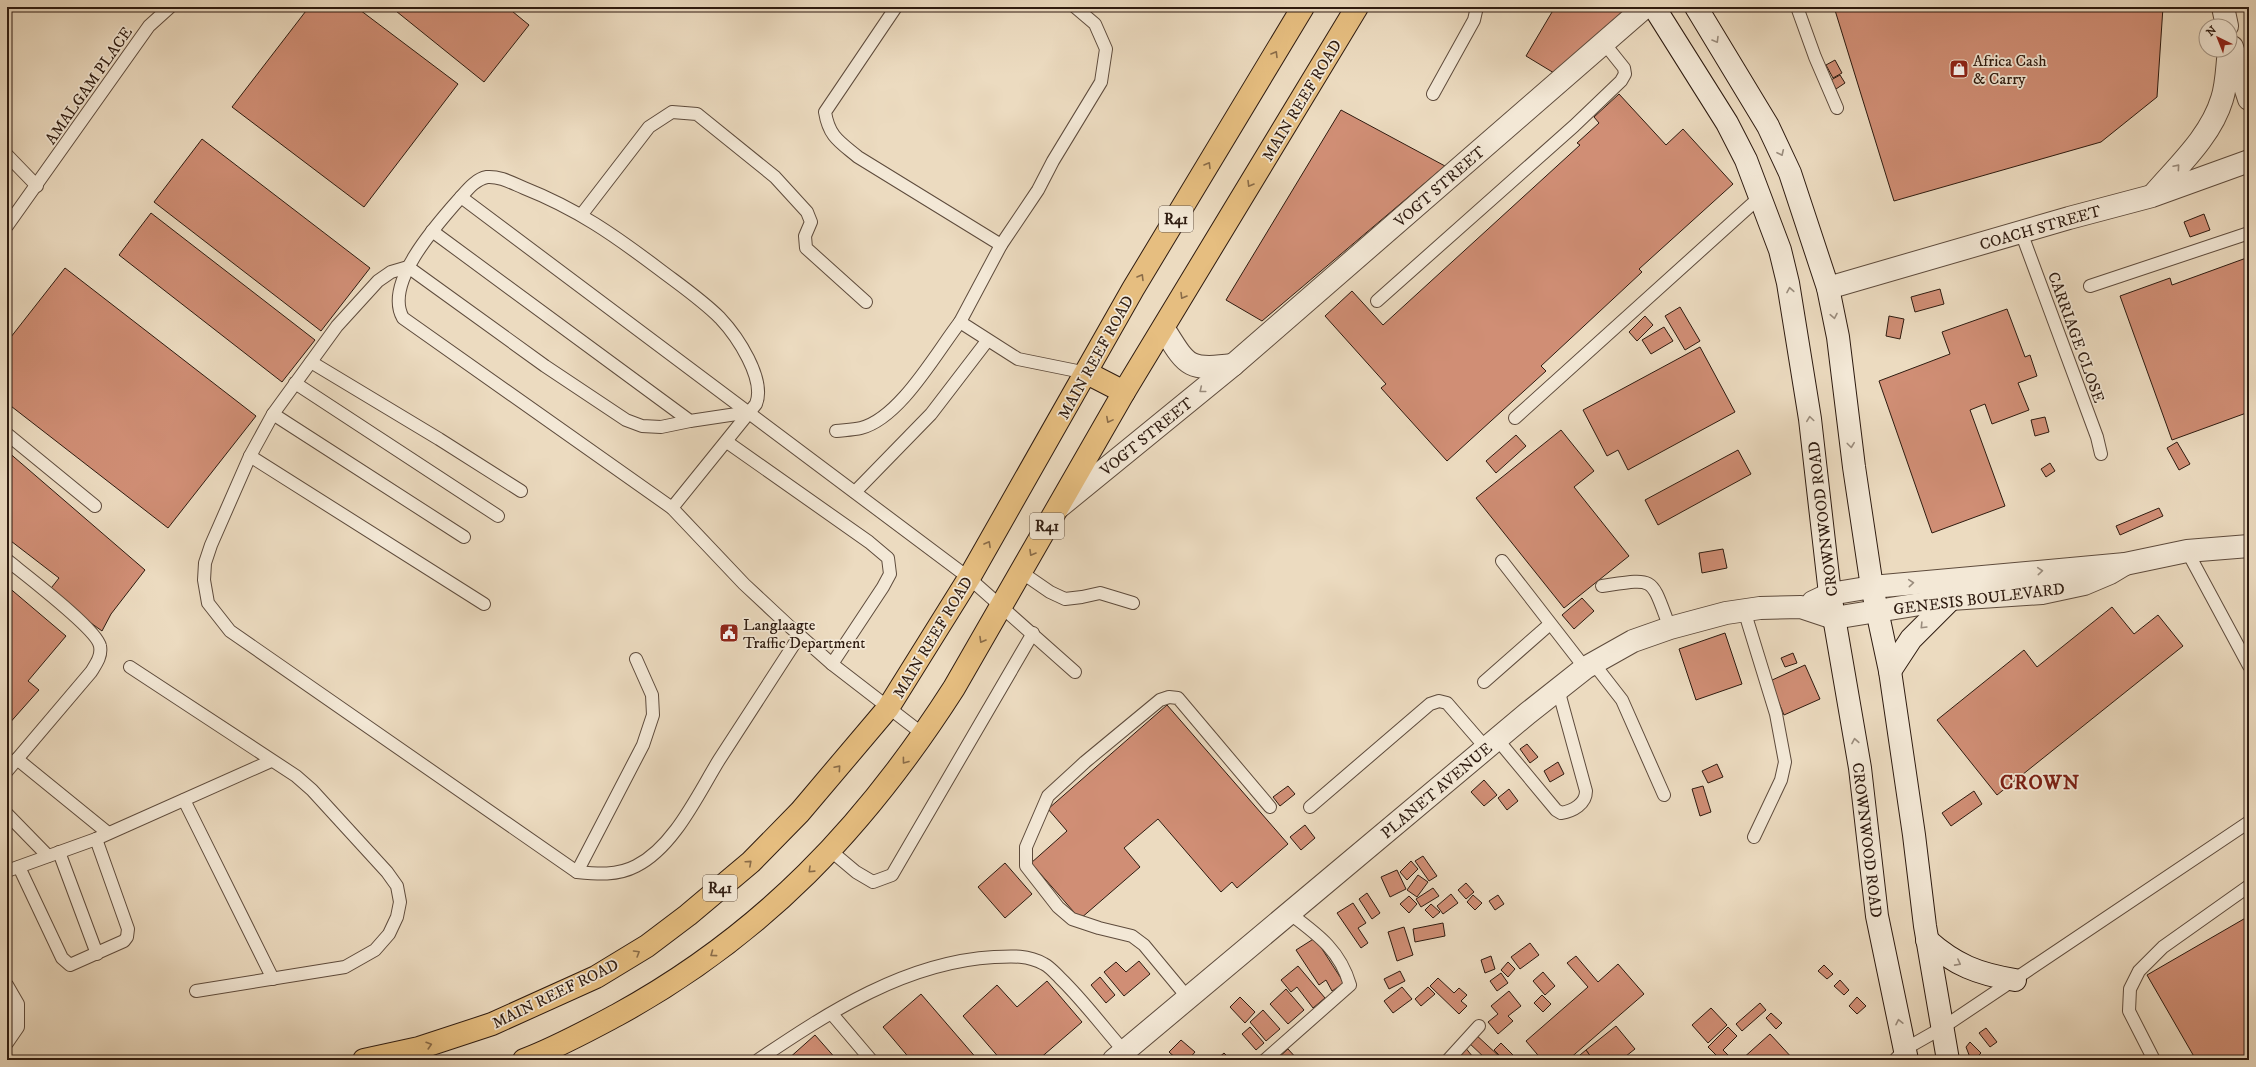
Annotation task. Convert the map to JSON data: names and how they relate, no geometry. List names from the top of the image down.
{
  "streets": {
    "main road": ["MAIN REEF ROAD", "R41"],
    "street": [
      "VOGT STREET",
      "COACH STREET",
      "CROWNWOOD ROAD",
      "GENESIS BOULEVARD",
      "PLANET AVENUE"
    ],
    "lane": ["AMALGAM PLACE", "CARRIAGE CLOSE"]
  },
  "crossings": [
    ["MAIN REEF ROAD", "VOGT STREET"],
    ["COACH STREET", "CARRIAGE CLOSE"],
    ["CROWNWOOD ROAD", "PLANET AVENUE"],
    ["GENESIS BOULEVARD", "PLANET AVENUE"]
  ],
  "districts": ["CROWN"],
  "places": {
    "shop": ["Africa Cash & Carry"],
    "public building": ["Langlaagte Traffic Department"]
  },
  "north": "top left"
}
